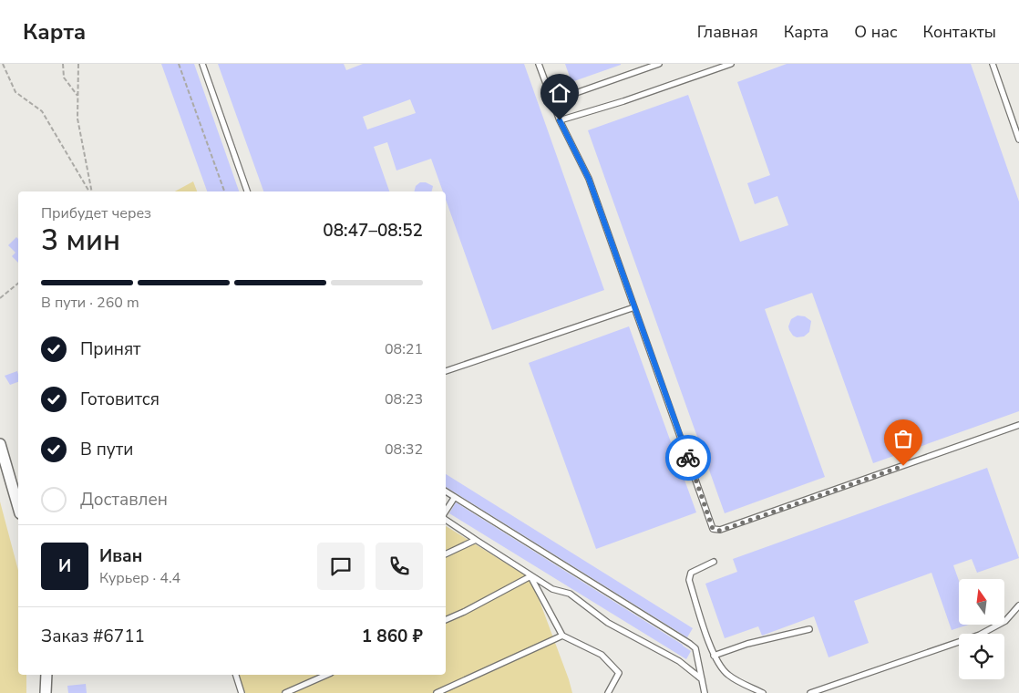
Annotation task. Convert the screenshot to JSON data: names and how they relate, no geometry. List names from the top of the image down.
{
  "north": "top",
  "page": {
    "header": "Карта",
    "nav": [
      "Главная",
      "Карта",
      "О нас",
      "Контакты"
    ],
    "heading": ["3 мин", "Прибудет через", "08:47–08:52"],
    "panel": [
      "Иван",
      "Курьер · 4.4",
      "Заказ #6711",
      "1 860 ₽"
    ],
    "bar": "В пути · 260 m",
    "list": [
      ["Принят", "08:21"],
      ["Готовится", "08:23"],
      ["В пути", "08:32"],
      "Доставлен"
    ],
    "round": "И"
  }
}
